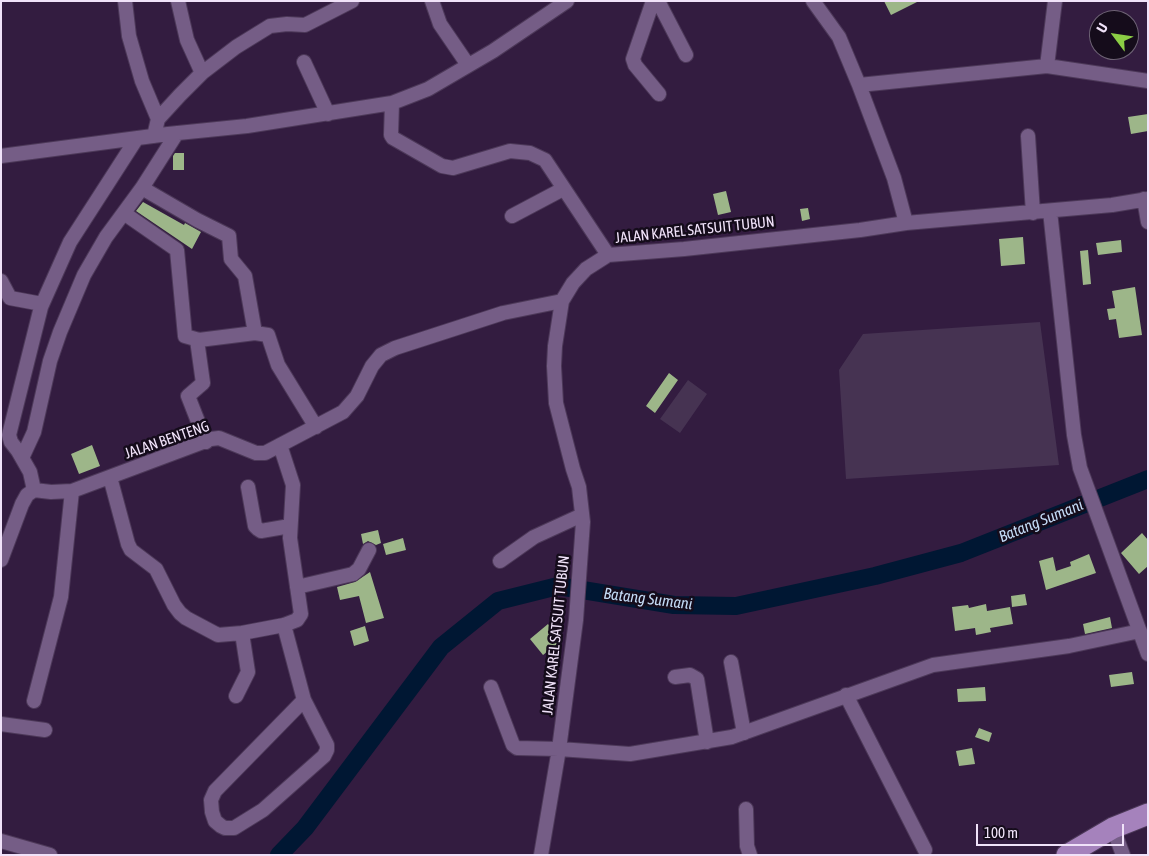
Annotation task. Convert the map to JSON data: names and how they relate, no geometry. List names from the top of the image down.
{
  "streets": {
    "street": ["JALAN KAREL SATSUIT TUBUN", "JALAN BENTENG"]
  },
  "crossings": [
    ["JALAN KAREL SATSUIT TUBUN", "JALAN BENTENG"]
  ],
  "water": ["Batang Sumani"],
  "scale_bar": "100 m",
  "north": "top left"
}
